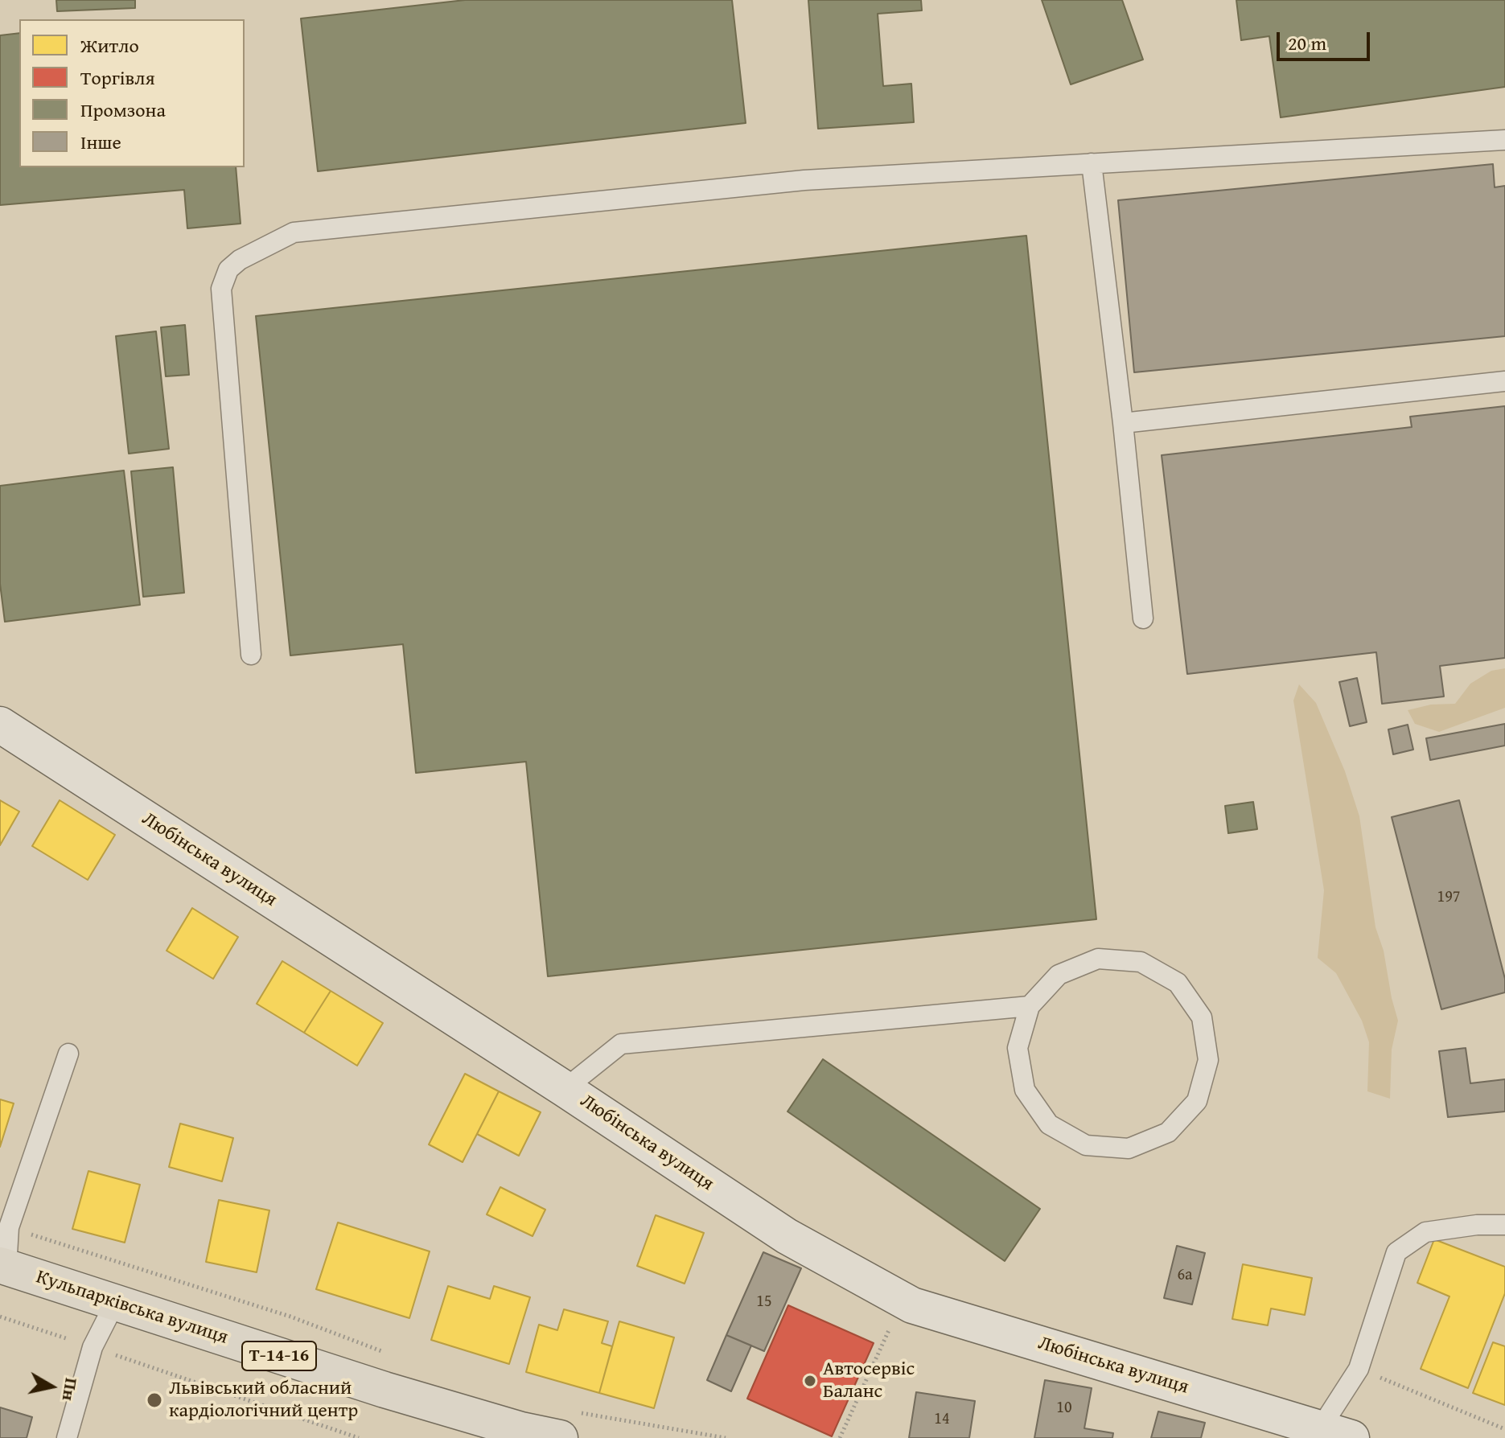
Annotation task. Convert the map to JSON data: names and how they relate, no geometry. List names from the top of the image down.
{
  "streets": {
    "main road": ["Любінська вулиця", "Кульпарківська вулиця", "Т-14-16"]
  },
  "places": ["Автосервіс Баланс", "Львівський обласний кардіологічний центр"],
  "house_numbers": [
    "197",
    "6а",
    "15",
    "10",
    "14"
  ],
  "legend": [
    "Житло",
    "Торгівля",
    "Промзона",
    "Інше"
  ],
  "scale_bar": "20 m",
  "north": "right"
}
